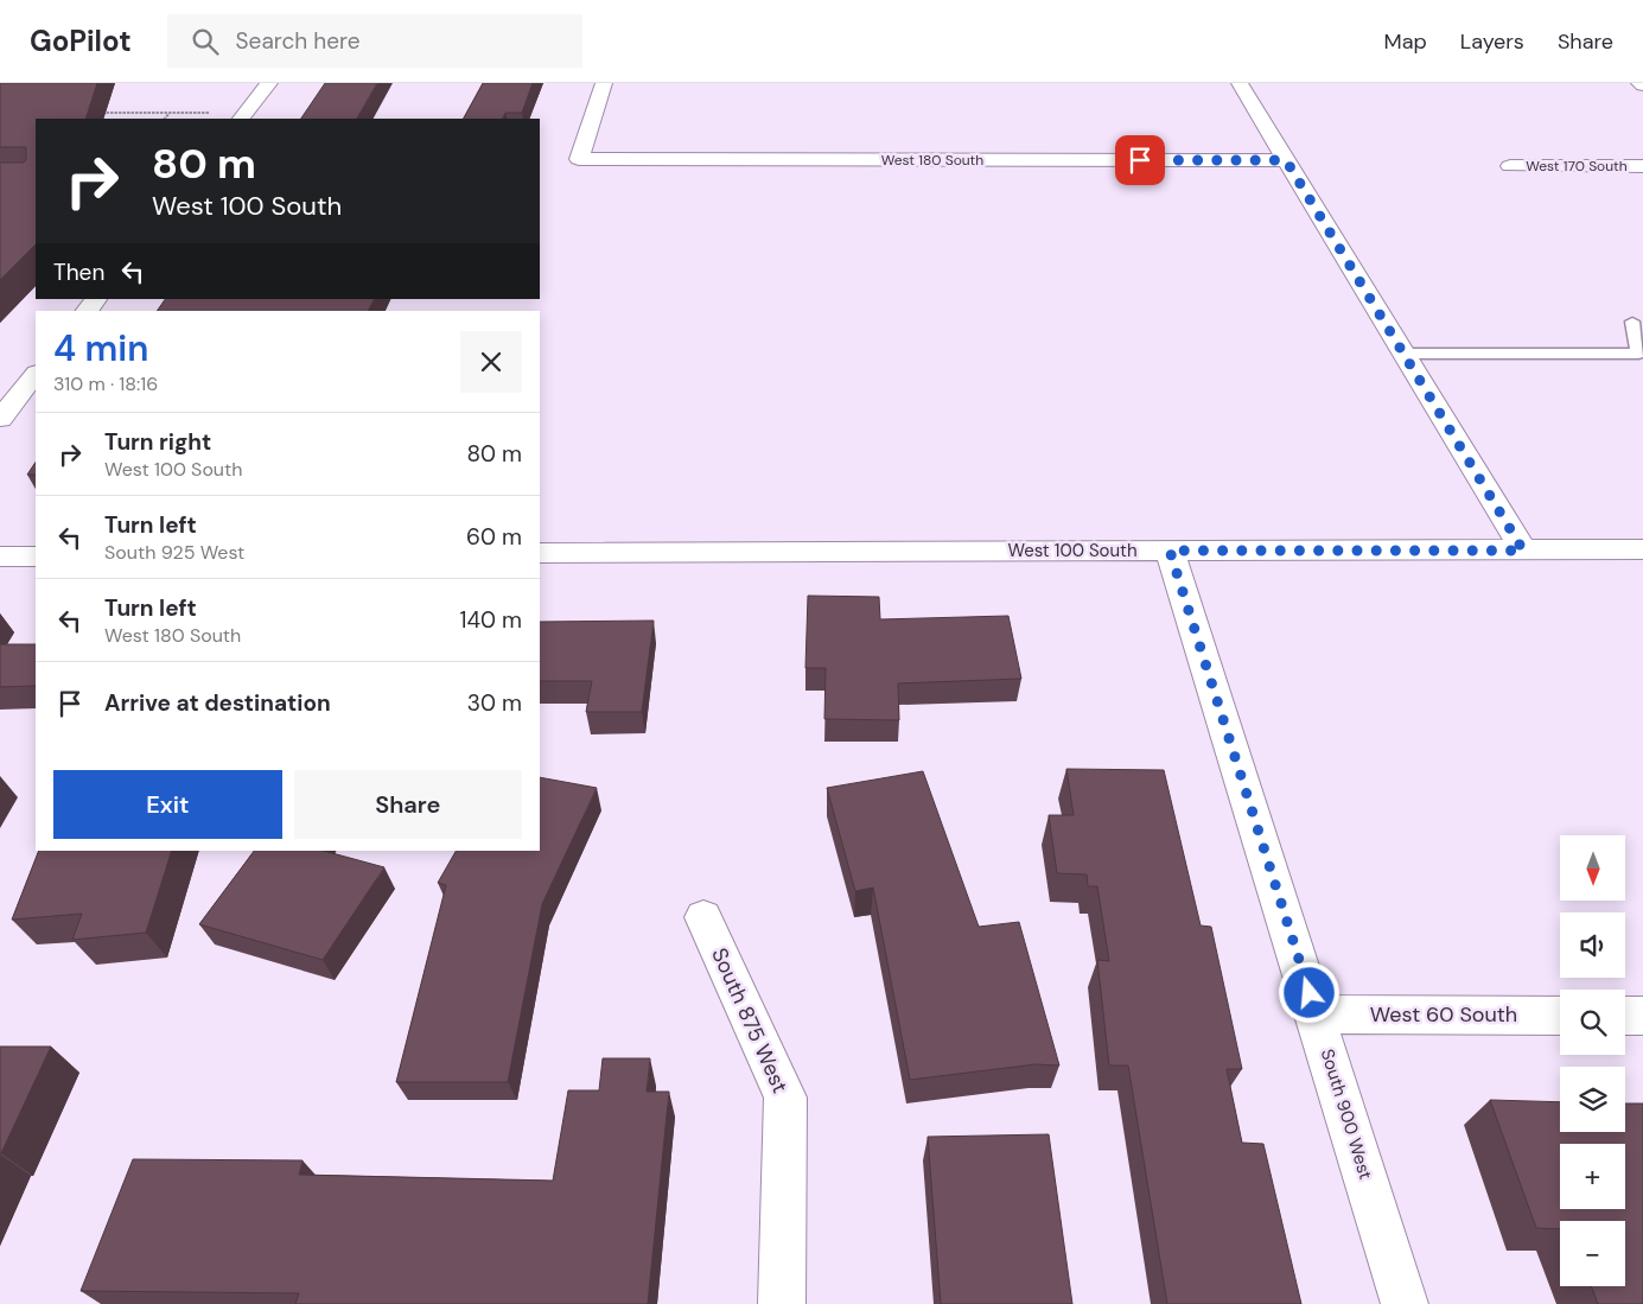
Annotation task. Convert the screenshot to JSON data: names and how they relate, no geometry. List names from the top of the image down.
{
  "streets": {
    "street": [
      "West 180 South",
      "West 170 South",
      "West 100 South",
      "West 60 South",
      "South 875 West",
      "South 900 West"
    ]
  },
  "crossings": [
    ["West 100 South", "South 900 West"],
    ["West 60 South", "South 900 West"]
  ],
  "north": "bottom",
  "page": {
    "header": "GoPilot",
    "search": "Search here",
    "nav": ["Map", "Layers", "Share"],
    "turn": ["80 m", "West 100 South"],
    "then": "Then",
    "heading": ["4 min", "310 m · 18:16"],
    "list": [
      {
        "name": "Turn right",
        "note": "West 100 South",
        "value": "80 m"
      },
      {
        "name": "Turn left",
        "note": "South 925 West",
        "value": "60 m"
      },
      {
        "name": "Turn left",
        "note": "West 180 South",
        "value": "140 m"
      },
      {
        "name": "Arrive at destination",
        "value": "30 m"
      }
    ],
    "buttons": ["Exit", "Share"],
    "map_buttons": ["+", "−"]
  }
}
